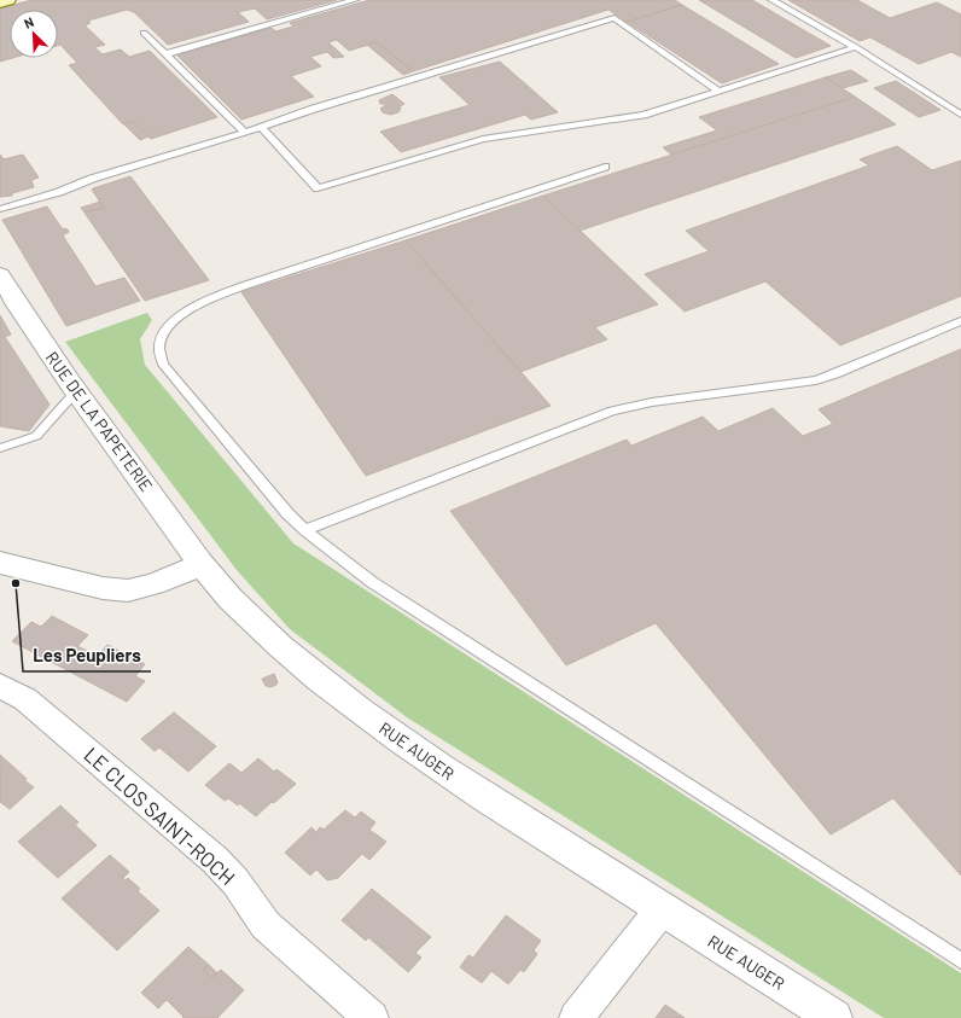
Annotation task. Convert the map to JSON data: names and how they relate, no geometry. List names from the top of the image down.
{
  "streets": {
    "street": ["RUE DE LA PAPETERIE", "RUE AUGER", "LE CLOS SAINT-ROCH"]
  },
  "crossings": [
    ["RUE DE LA PAPETERIE", "RUE AUGER"]
  ],
  "places": ["Les Peupliers"],
  "north": "top left"
}
